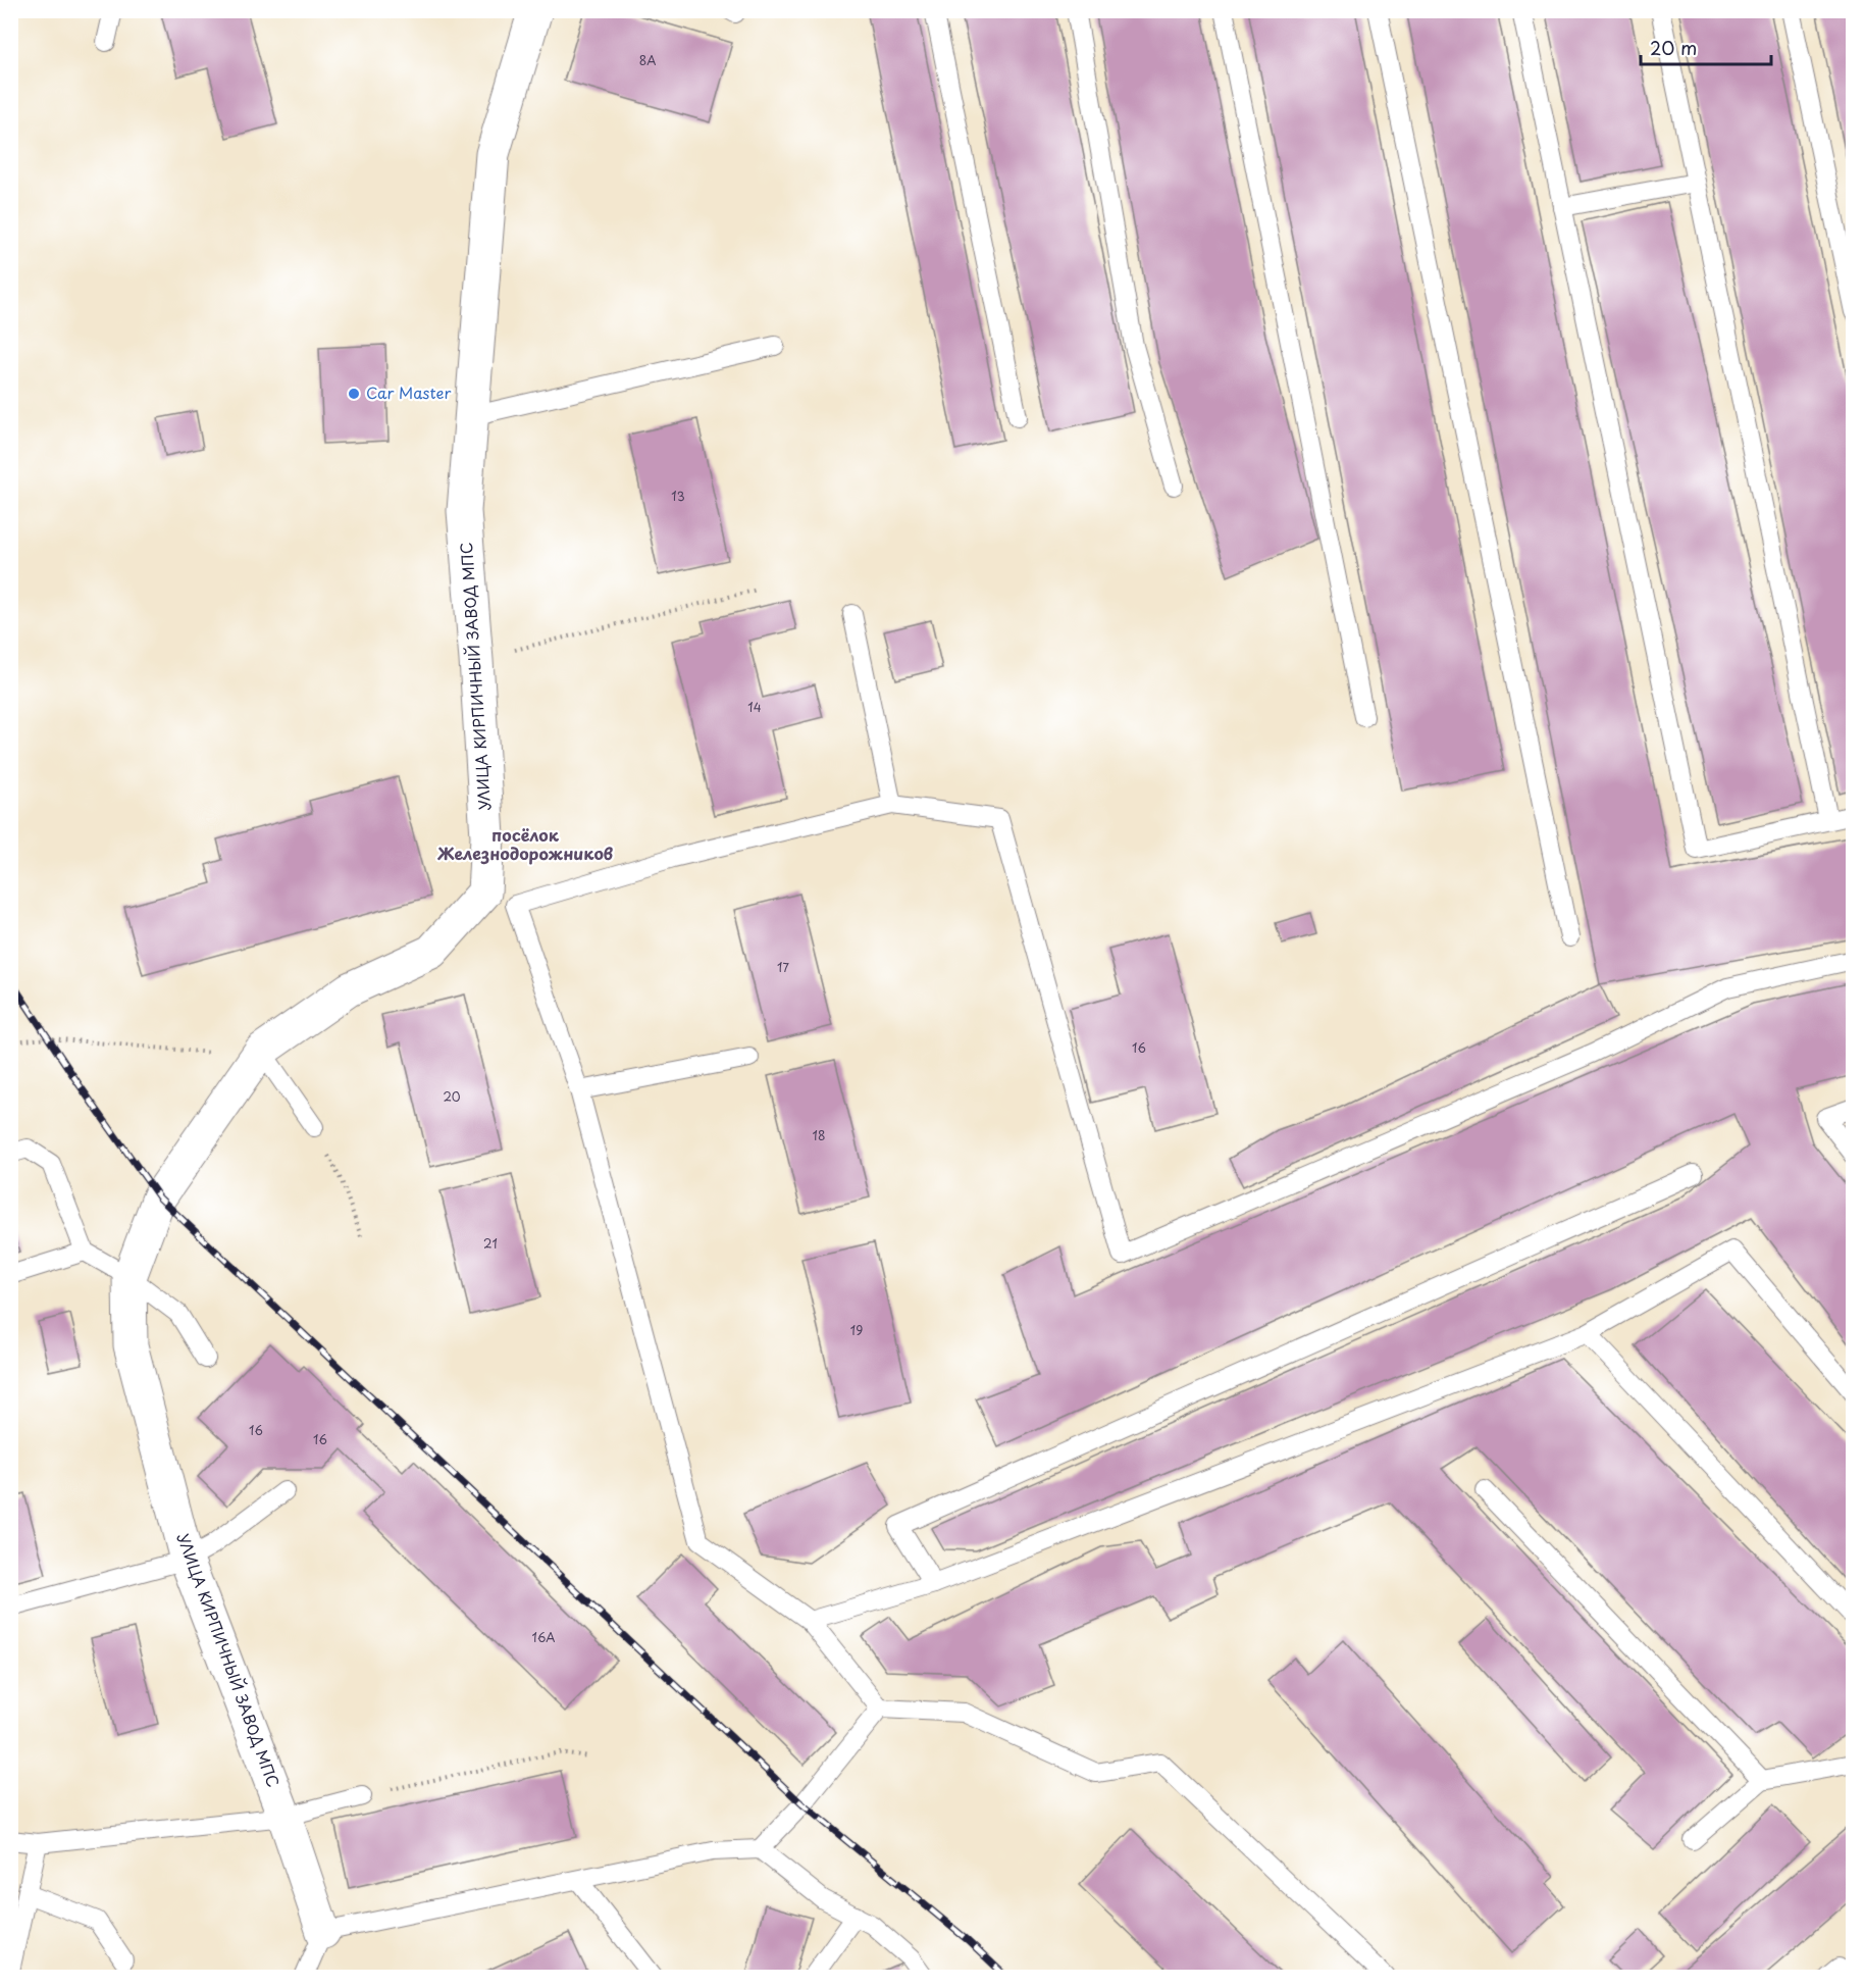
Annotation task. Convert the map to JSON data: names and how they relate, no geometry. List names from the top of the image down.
{
  "streets": {
    "street": ["УЛИЦА КИРПИЧНЫЙ ЗАВОД МПС"]
  },
  "districts": ["посёлок Железнодорожников"],
  "places": ["Car Master"],
  "house_numbers": [
    "8А",
    "13",
    "14",
    "17",
    "16",
    "20",
    "18",
    "21",
    "19",
    "16",
    "16",
    "16А"
  ],
  "scale_bar": "20 m"
}
